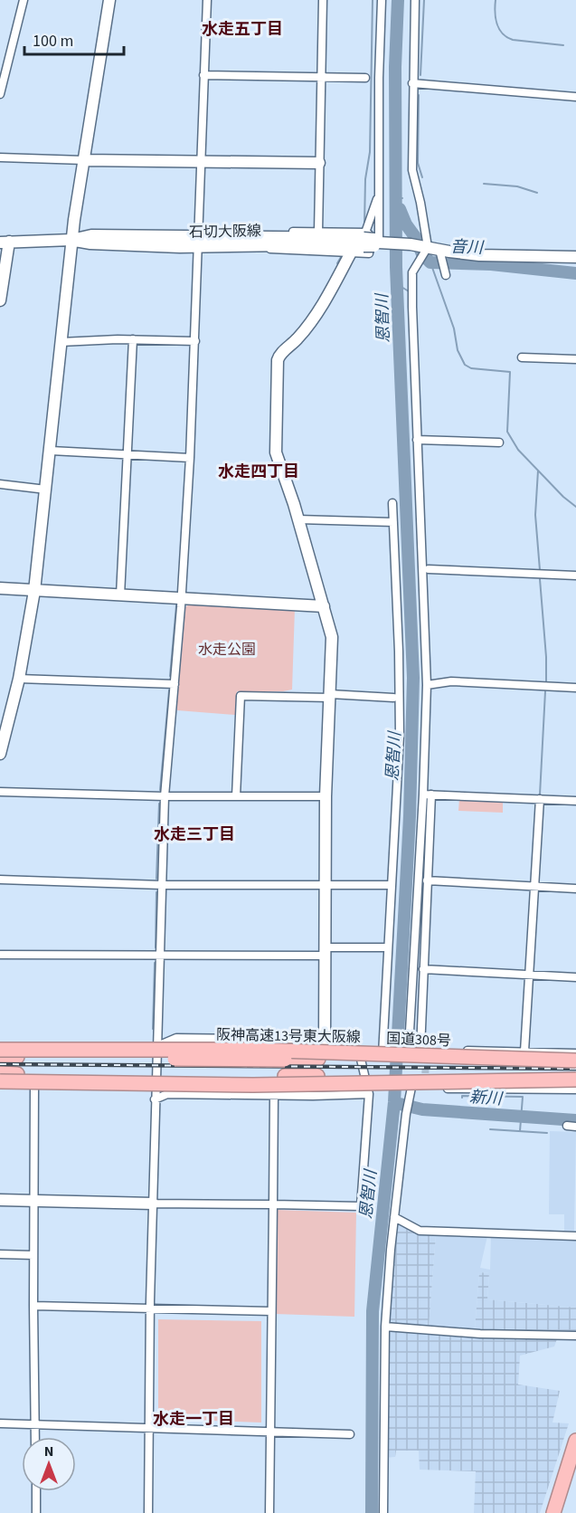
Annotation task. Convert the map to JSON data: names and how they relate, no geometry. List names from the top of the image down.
{
  "streets": {
    "highway": ["阪神高速13号東大阪線", "国道308号"],
    "street": ["石切大阪線"]
  },
  "crossings": [
    ["阪神高速13号東大阪線", "国道308号"]
  ],
  "districts": [
    "水走五丁目",
    "水走四丁目",
    "水走三丁目",
    "水走一丁目"
  ],
  "water": ["音川", "恩智川", "新川"],
  "parks": ["水走公園"],
  "scale_bar": "100 m",
  "north": "top"
}
